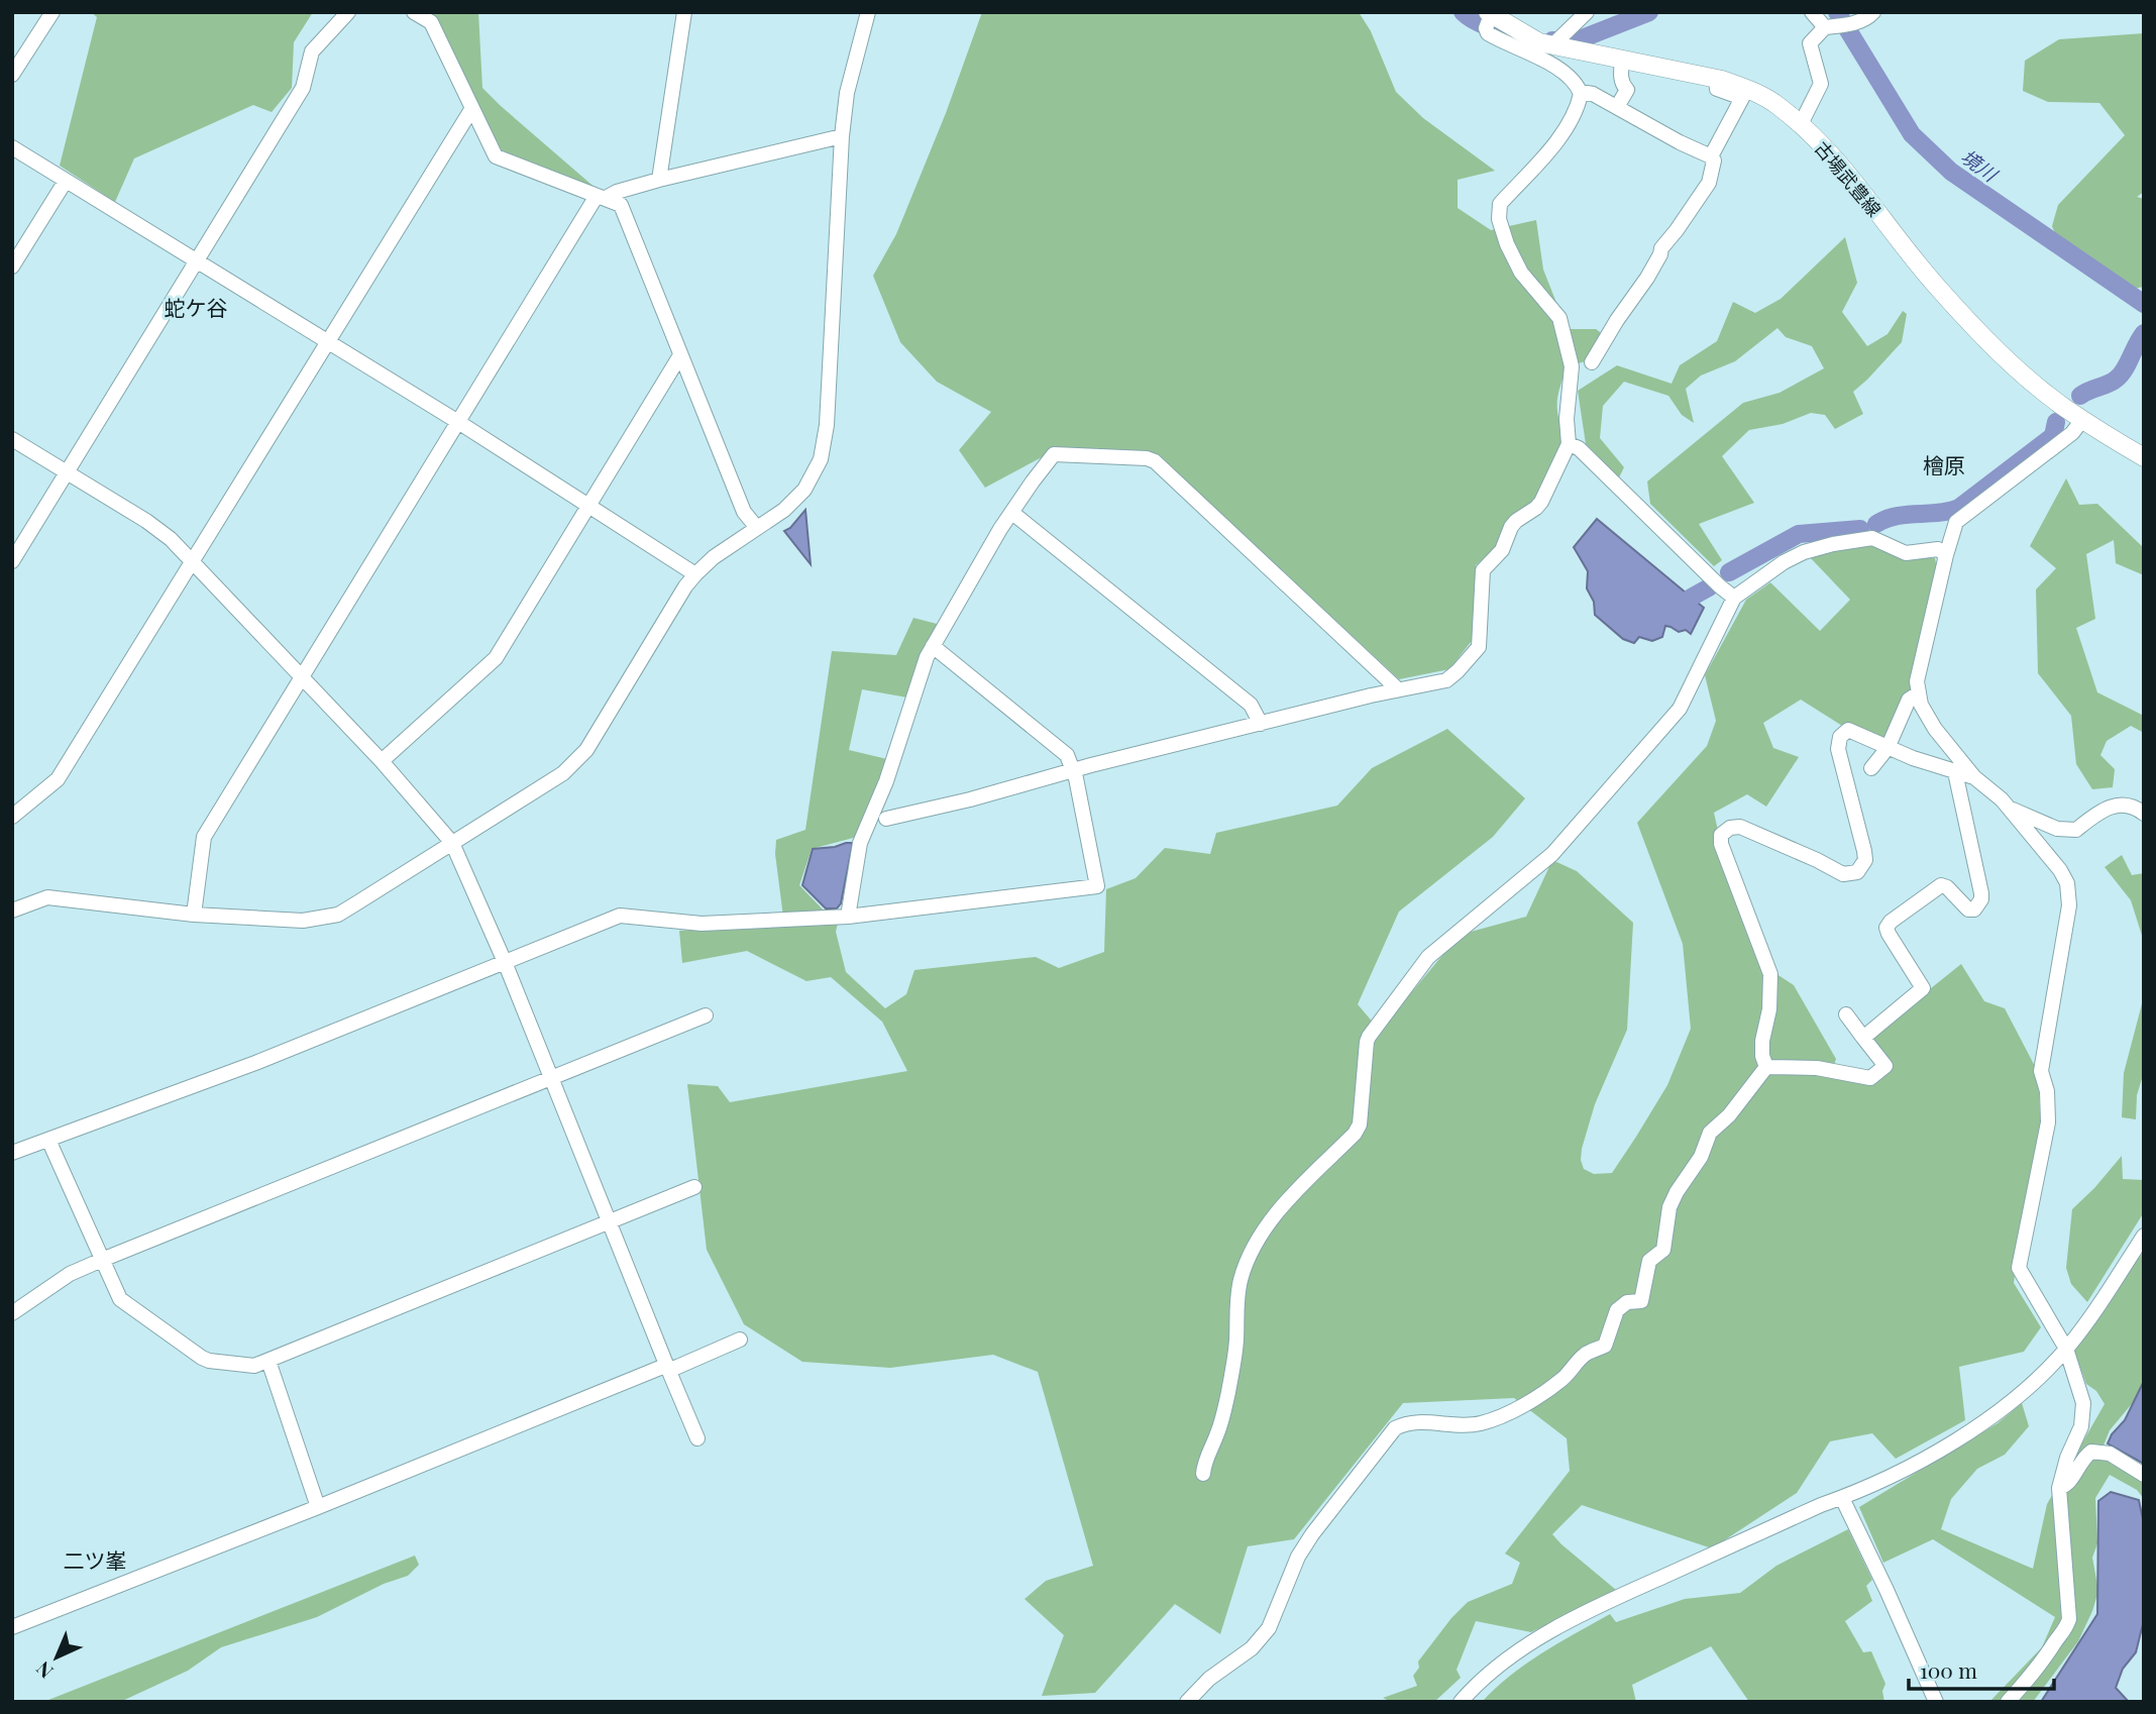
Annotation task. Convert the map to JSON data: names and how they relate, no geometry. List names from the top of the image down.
{
  "streets": {
    "main road": ["古場武豊線"]
  },
  "districts": ["蛇ケ谷", "檜原", "二ツ峯"],
  "water": ["境川"],
  "scale_bar": "100 m",
  "north": "bottom left"
}
